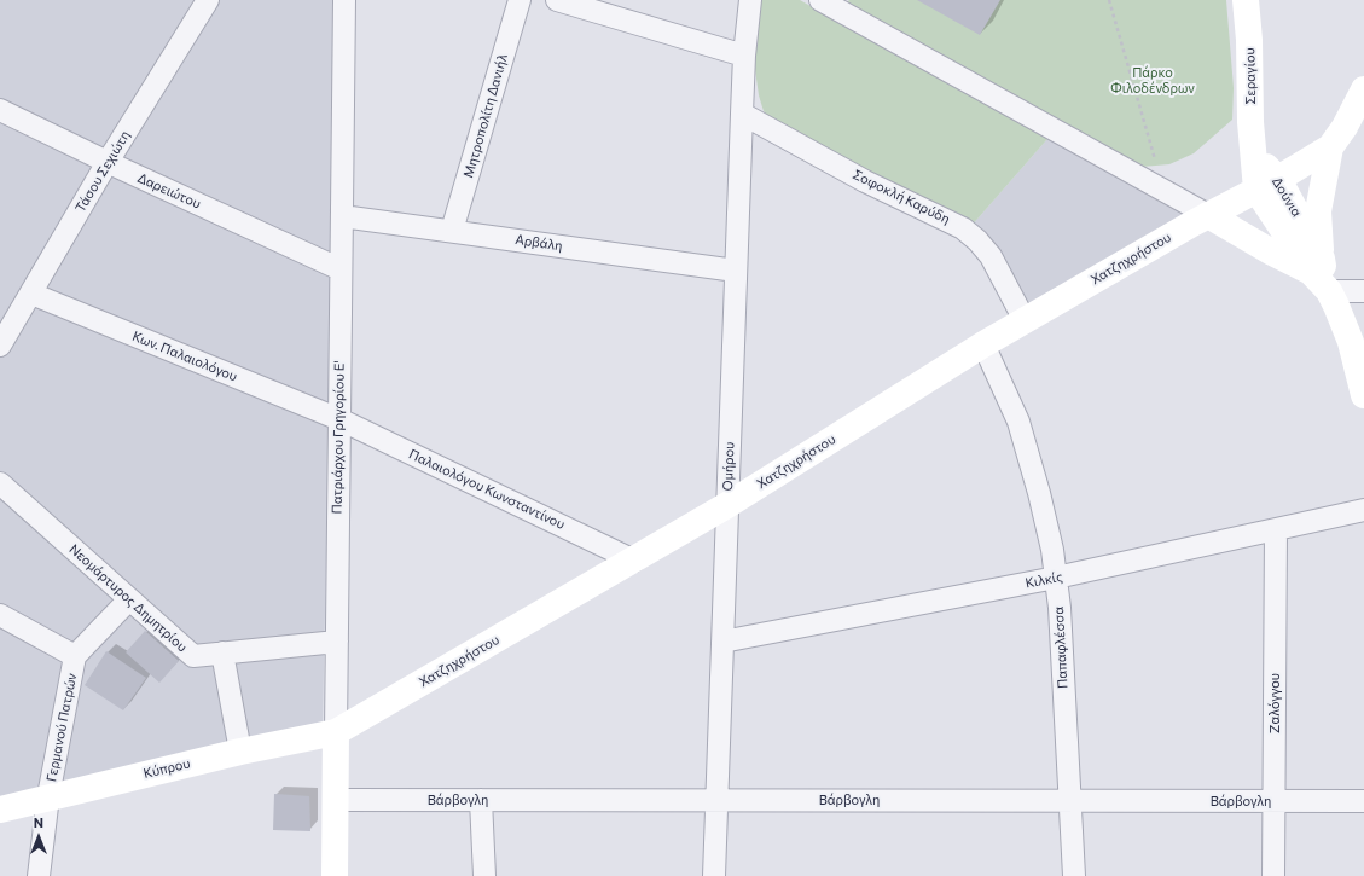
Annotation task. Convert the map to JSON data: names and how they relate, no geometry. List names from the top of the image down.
{
  "streets": {
    "street": [
      "Σεραγίου",
      "Μητροπολίτη Δανιήλ",
      "Τάσου Σεχιώτη",
      "Δαρειώτου",
      "Σοφοκλή Καρύδη",
      "Δούνια",
      "Αρβάλη",
      "Χατζηχρήστου",
      "Κων. Παλαιολόγου",
      "Πατριάρχου Γρηγορίου Ε'",
      "Ομήρου",
      "Παλαιολόγου Κωνσταντίνου",
      "Κιλκίς",
      "Νεομάρτυρος Δημητρίου",
      "Παπαφλέσσα",
      "Ζαλόγγου",
      "Γερμανού Πατρών",
      "Κύπρου",
      "Βάρβογλη"
    ]
  },
  "crossings": [
    ["Σεραγίου", "Δούνια"],
    ["Μητροπολίτη Δανιήλ", "Αρβάλη"],
    ["Τάσου Σεχιώτη", "Δαρειώτου"],
    ["Τάσου Σεχιώτη", "Κων. Παλαιολόγου"],
    ["Δαρειώτου", "Πατριάρχου Γρηγορίου Ε'"],
    ["Σοφοκλή Καρύδη", "Χατζηχρήστου"],
    ["Σοφοκλή Καρύδη", "Ομήρου"],
    ["Δούνια", "Χατζηχρήστου"],
    ["Αρβάλη", "Πατριάρχου Γρηγορίου Ε'"],
    ["Αρβάλη", "Ομήρου"],
    ["Χατζηχρήστου", "Πατριάρχου Γρηγορίου Ε'"],
    ["Χατζηχρήστου", "Ομήρου"],
    ["Χατζηχρήστου", "Παλαιολόγου Κωνσταντίνου"],
    ["Χατζηχρήστου", "Παπαφλέσσα"],
    ["Χατζηχρήστου", "Κύπρου"],
    ["Κων. Παλαιολόγου", "Πατριάρχου Γρηγορίου Ε'"],
    ["Κων. Παλαιολόγου", "Παλαιολόγου Κωνσταντίνου"],
    ["Πατριάρχου Γρηγορίου Ε'", "Παλαιολόγου Κωνσταντίνου"],
    ["Πατριάρχου Γρηγορίου Ε'", "Νεομάρτυρος Δημητρίου"],
    ["Πατριάρχου Γρηγορίου Ε'", "Κύπρου"],
    ["Πατριάρχου Γρηγορίου Ε'", "Βάρβογλη"],
    ["Ομήρου", "Κιλκίς"],
    ["Ομήρου", "Βάρβογλη"],
    ["Κιλκίς", "Παπαφλέσσα"],
    ["Κιλκίς", "Ζαλόγγου"],
    ["Νεομάρτυρος Δημητρίου", "Γερμανού Πατρών"],
    ["Παπαφλέσσα", "Βάρβογλη"],
    ["Ζαλόγγου", "Βάρβογλη"],
    ["Γερμανού Πατρών", "Κύπρου"]
  ],
  "parks": ["Πάρκο Φιλοδένδρων"],
  "north": "top"
}
